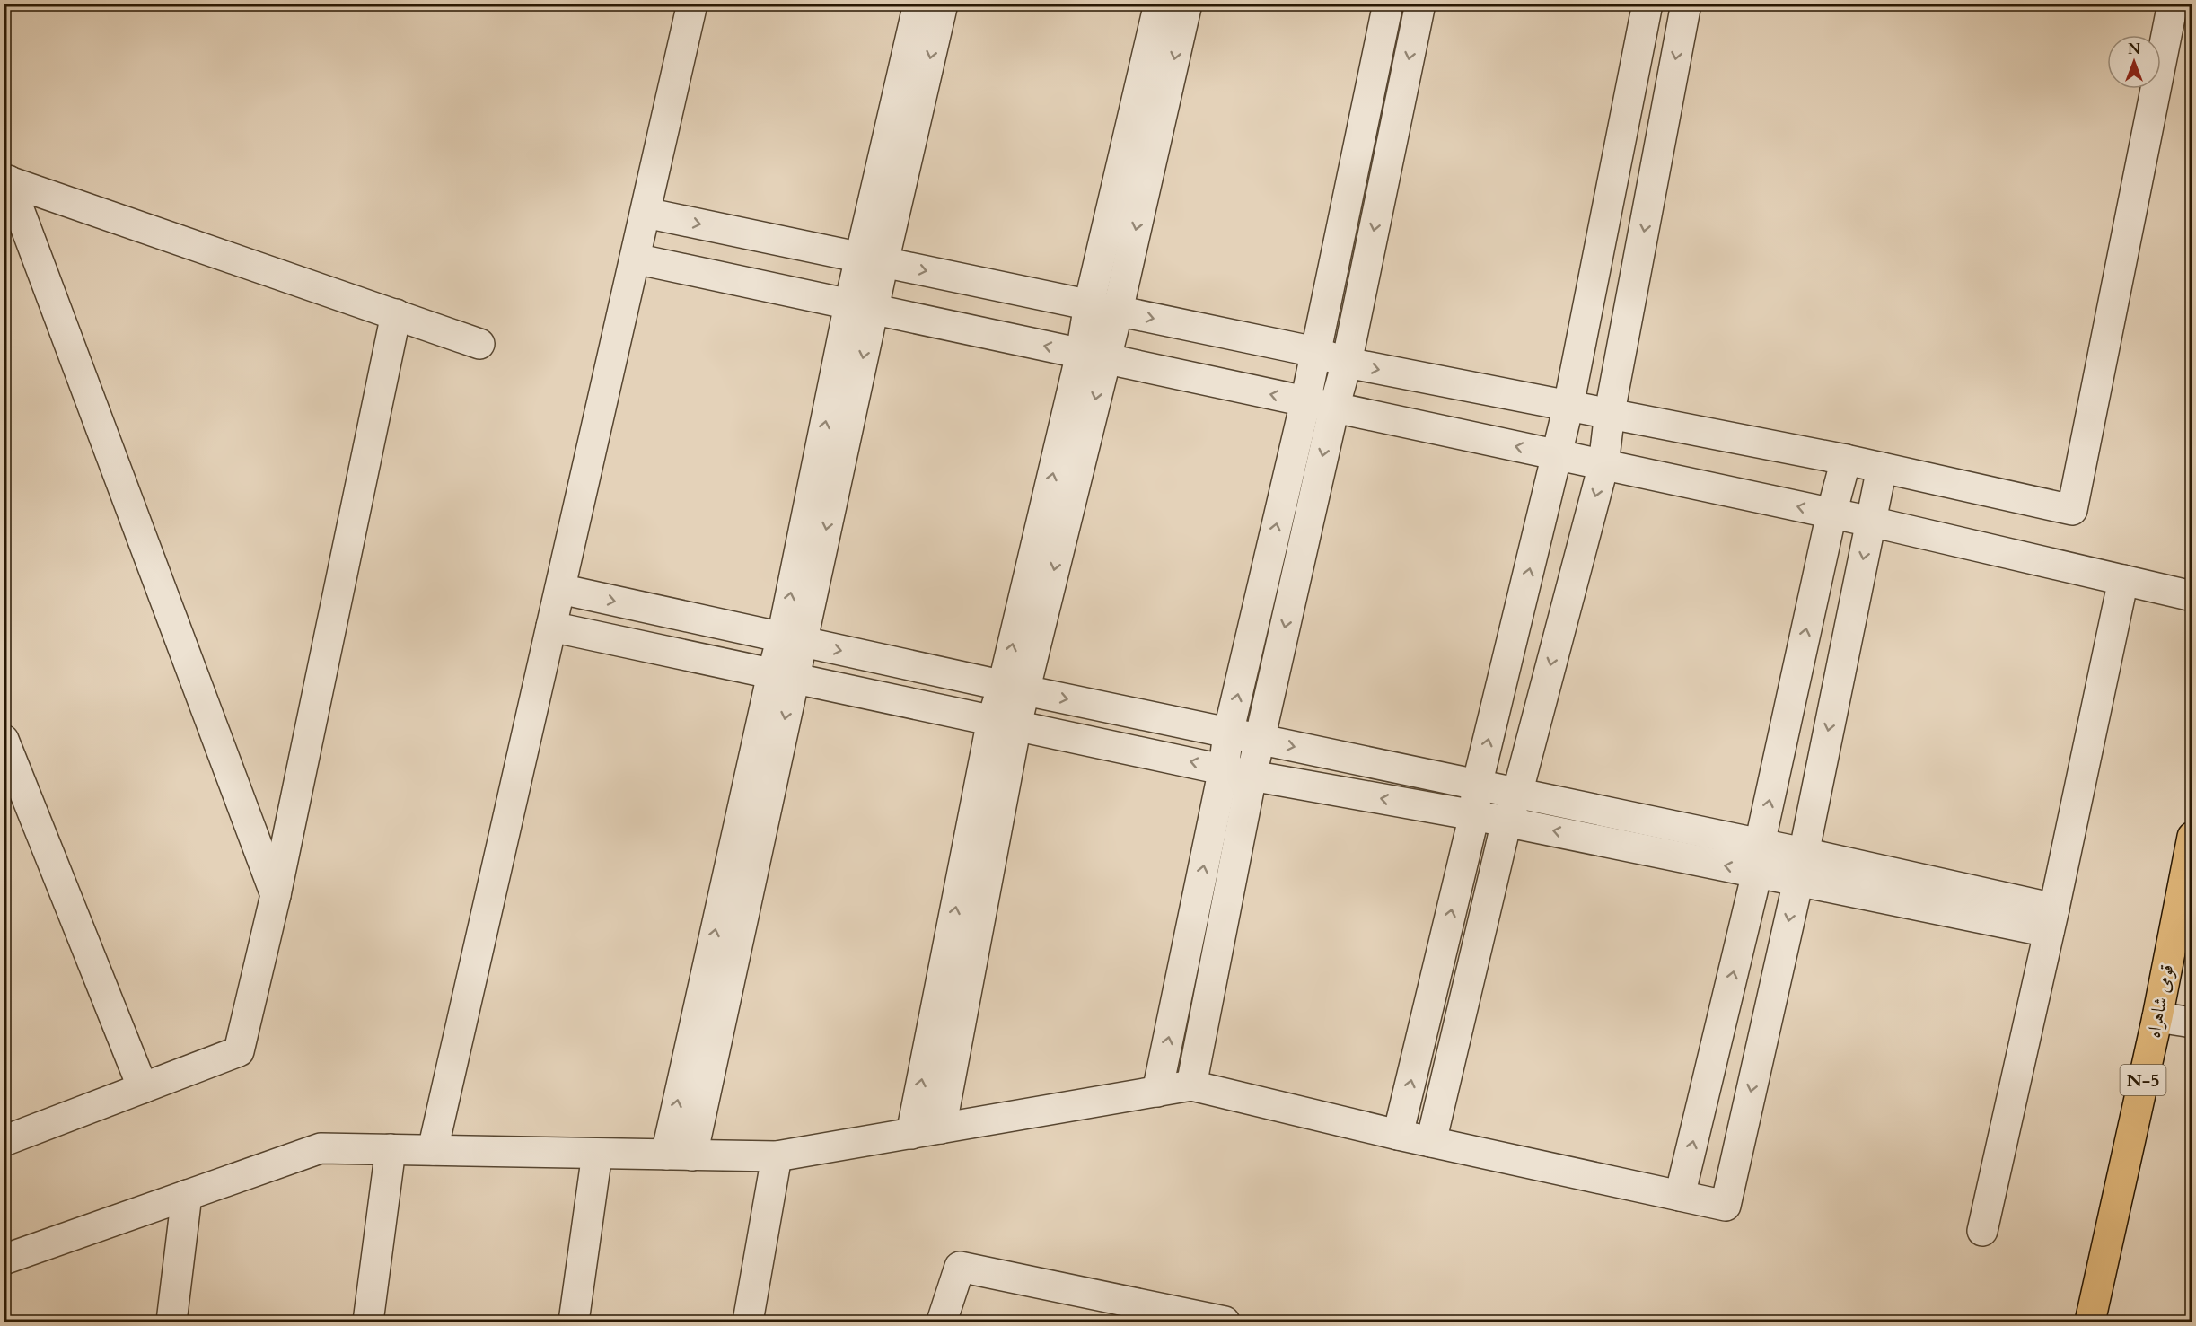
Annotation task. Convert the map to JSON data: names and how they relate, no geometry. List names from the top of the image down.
{
  "streets": {
    "highway": ["قومی شاہراہ", "N-5"]
  },
  "north": "top"
}
